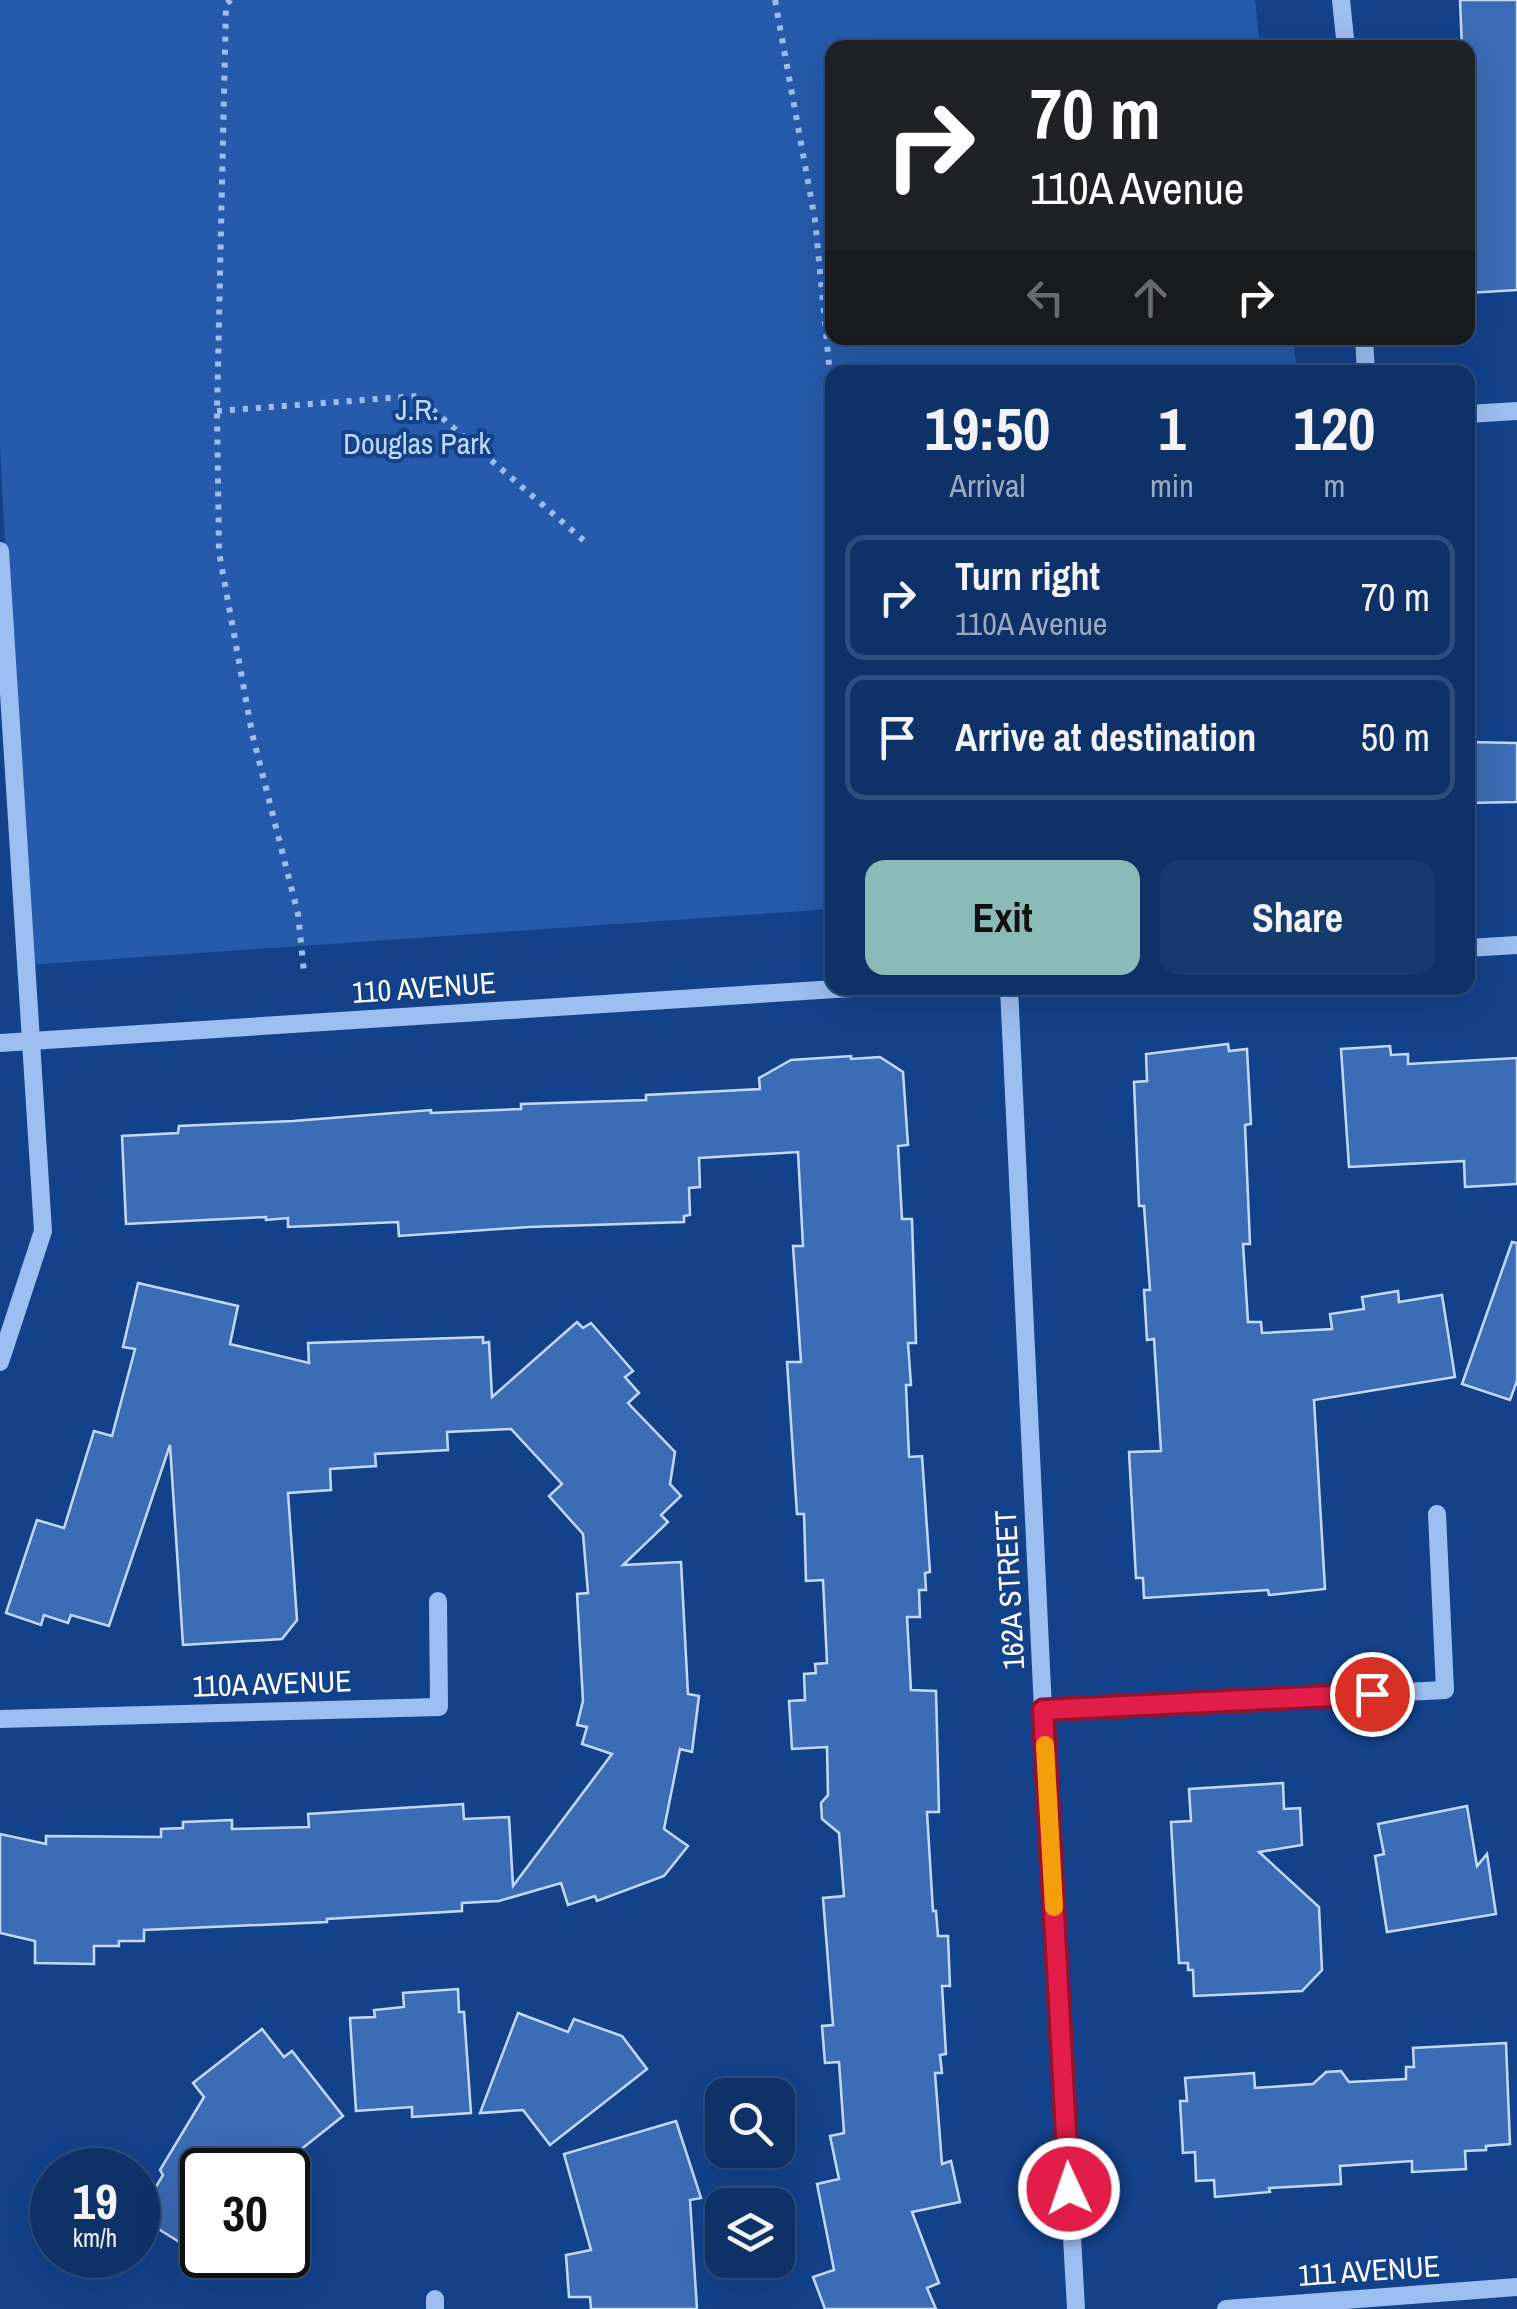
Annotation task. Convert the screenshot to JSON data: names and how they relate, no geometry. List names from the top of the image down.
{
  "streets": {
    "street": [
      "110 AVENUE",
      "162A STREET",
      "110A AVENUE",
      "111 AVENUE"
    ]
  },
  "parks": ["J.R. Douglas Park"],
  "page": {
    "turn": ["70 m", "110A Avenue"],
    "eta": [
      "19:50",
      "Arrival",
      "1",
      "min",
      "120",
      "m"
    ],
    "list": [
      {
        "name": "Turn right",
        "note": "110A Avenue",
        "value": "70 m"
      },
      {
        "name": "Arrive at destination",
        "value": "50 m"
      }
    ],
    "buttons": ["Exit", "Share"],
    "speed": "19 km/h",
    "limit": "30"
  }
}
